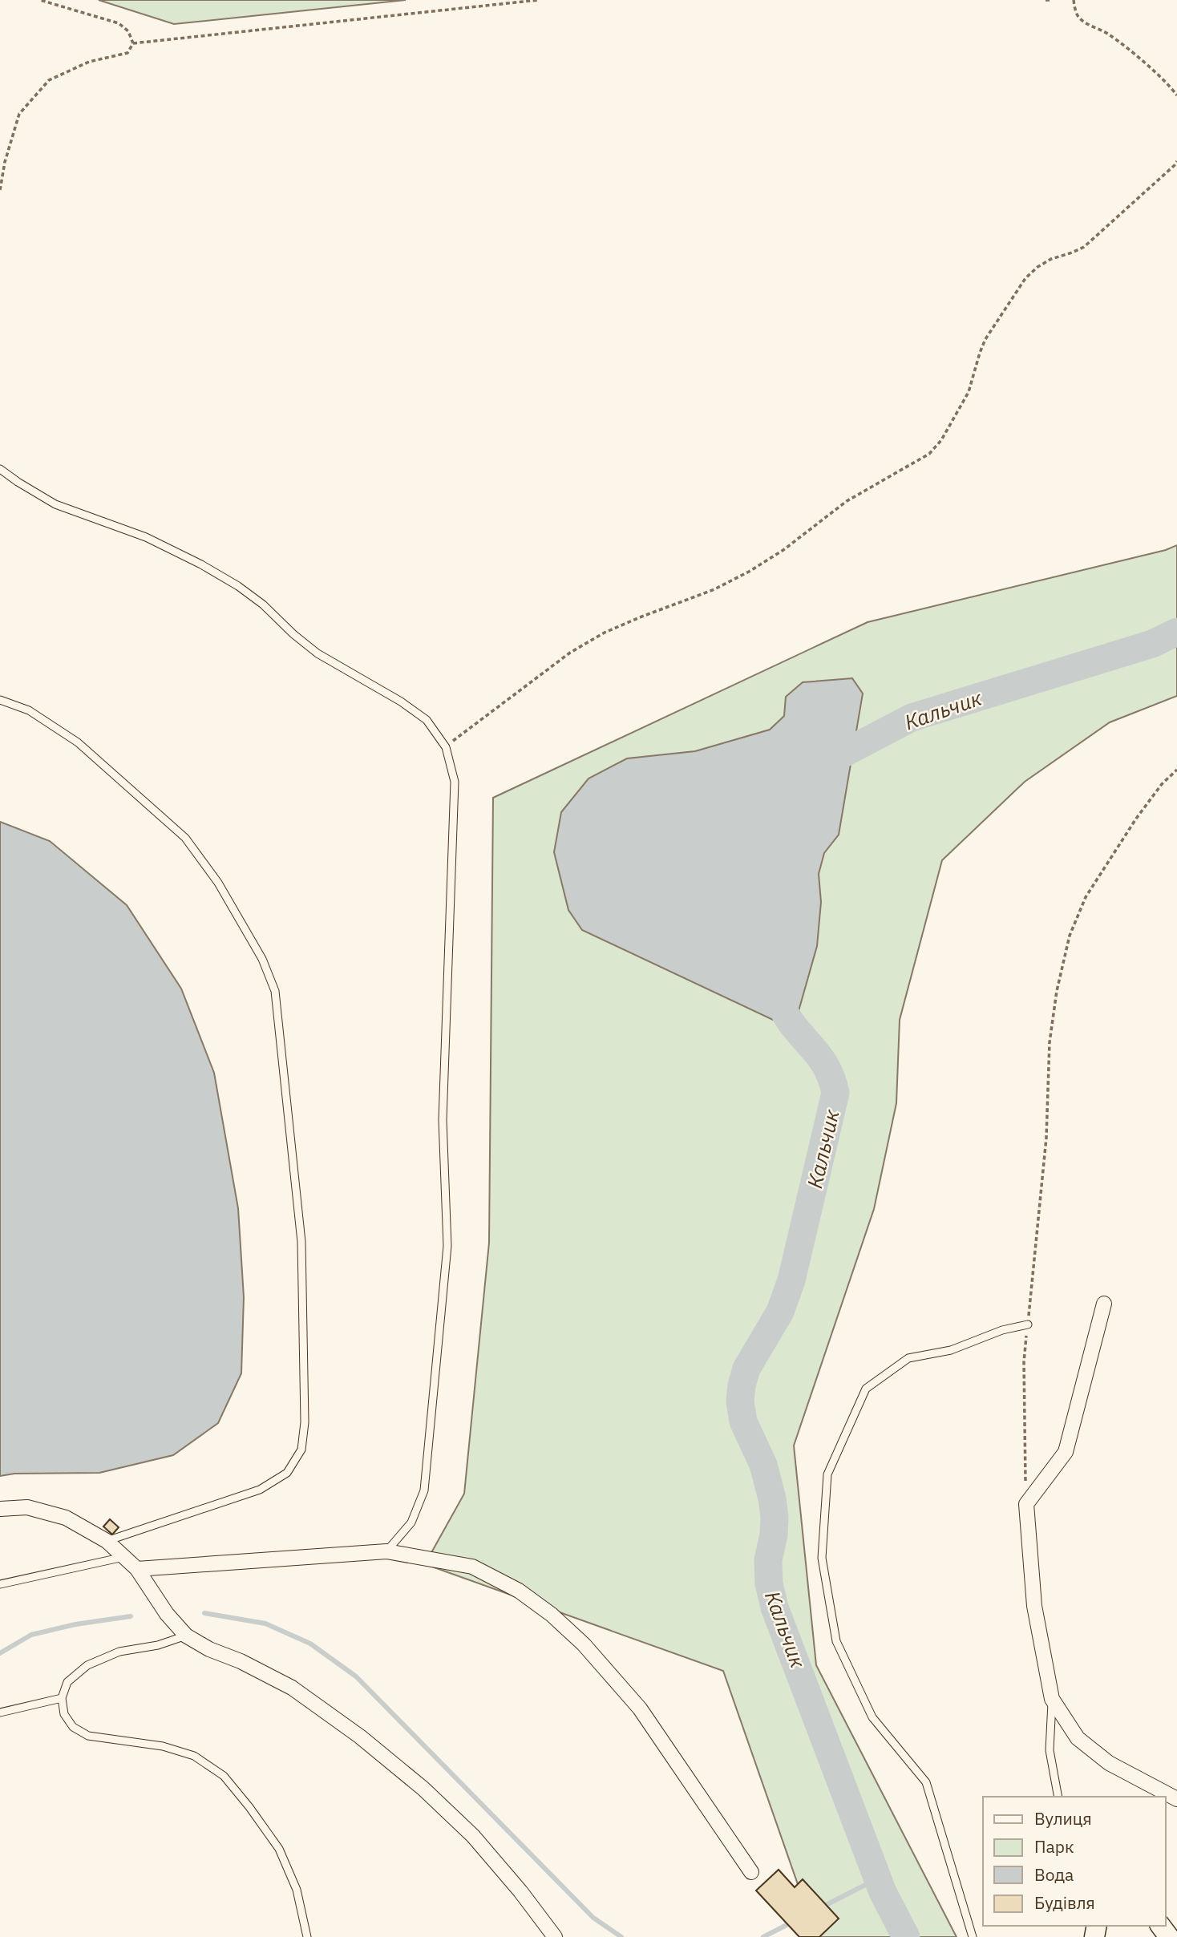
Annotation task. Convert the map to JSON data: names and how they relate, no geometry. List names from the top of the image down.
{
  "water": ["Кальчик"],
  "legend": [
    "Вулиця",
    "Парк",
    "Вода",
    "Будівля"
  ]
}
